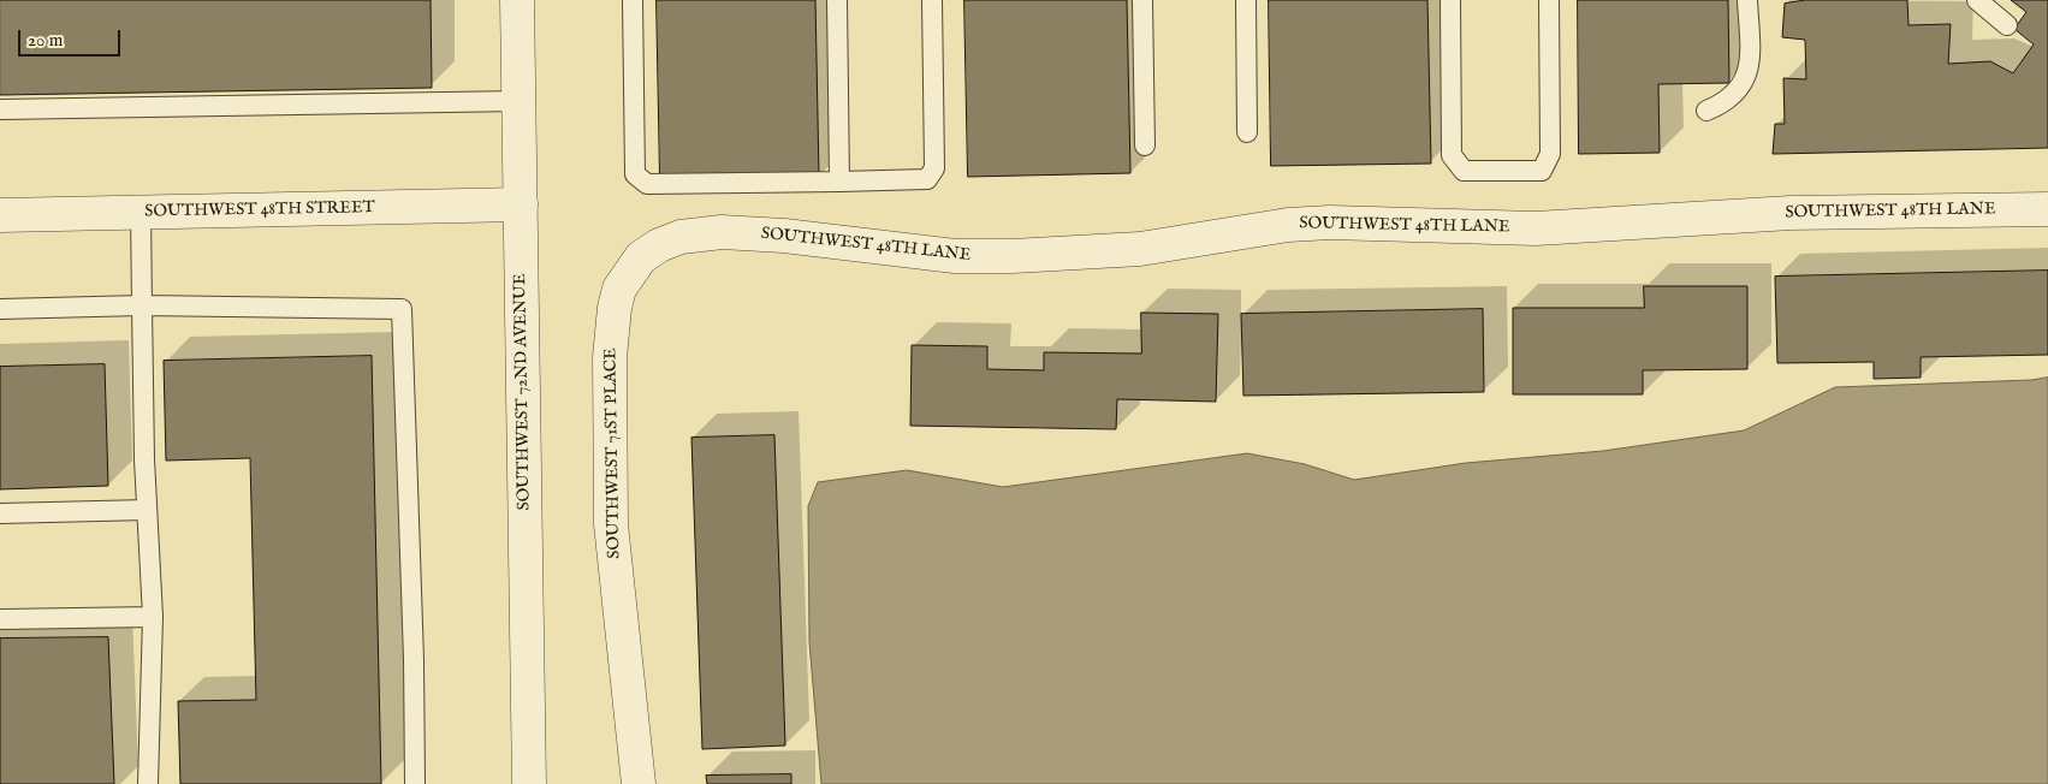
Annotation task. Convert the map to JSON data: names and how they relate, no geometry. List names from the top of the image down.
{
  "streets": {
    "street": [
      "SOUTHWEST 48TH STREET",
      "SOUTHWEST 48TH LANE",
      "SOUTHWEST 72ND AVENUE",
      "SOUTHWEST 71ST PLACE"
    ]
  },
  "crossings": [
    ["SOUTHWEST 48TH STREET", "SOUTHWEST 72ND AVENUE"],
    ["SOUTHWEST 48TH LANE", "SOUTHWEST 71ST PLACE"]
  ],
  "scale_bar": "20 m"
}
